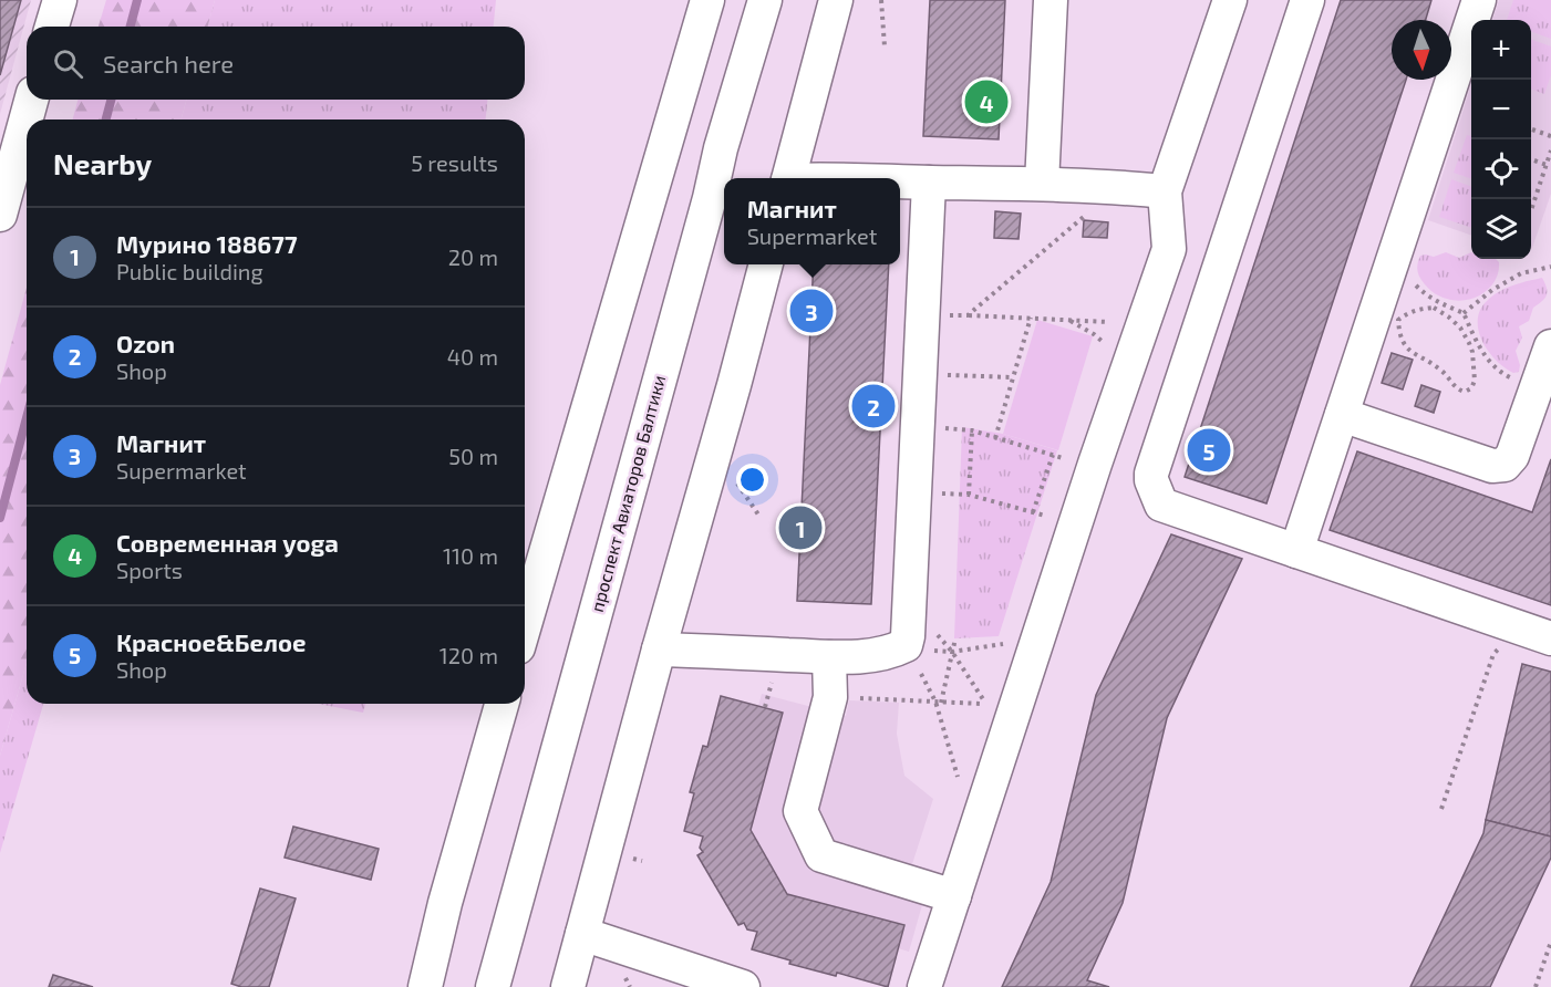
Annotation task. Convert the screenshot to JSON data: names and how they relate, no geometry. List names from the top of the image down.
{
  "streets": {
    "street": ["проспект Авиаторов Балтики"]
  },
  "north": "bottom",
  "page": {
    "map_buttons": ["+", "−"],
    "search": "Search here",
    "pins": [
      "4",
      "3",
      "2",
      "5",
      "1"
    ],
    "heading": ["Nearby", "5 results"],
    "popup": ["Магнит", "Supermarket"],
    "list": [
      {
        "mark": "1",
        "name": "Мурино 188677",
        "note": "Public building",
        "value": "20 m"
      },
      {
        "mark": "2",
        "name": "Ozon",
        "note": "Shop",
        "value": "40 m"
      },
      {
        "mark": "3",
        "name": "Магнит",
        "note": "Supermarket",
        "value": "50 m"
      },
      {
        "mark": "4",
        "name": "Современная yoga",
        "note": "Sports",
        "value": "110 m"
      },
      {
        "mark": "5",
        "name": "Красное&Белое",
        "note": "Shop",
        "value": "120 m"
      }
    ]
  }
}
